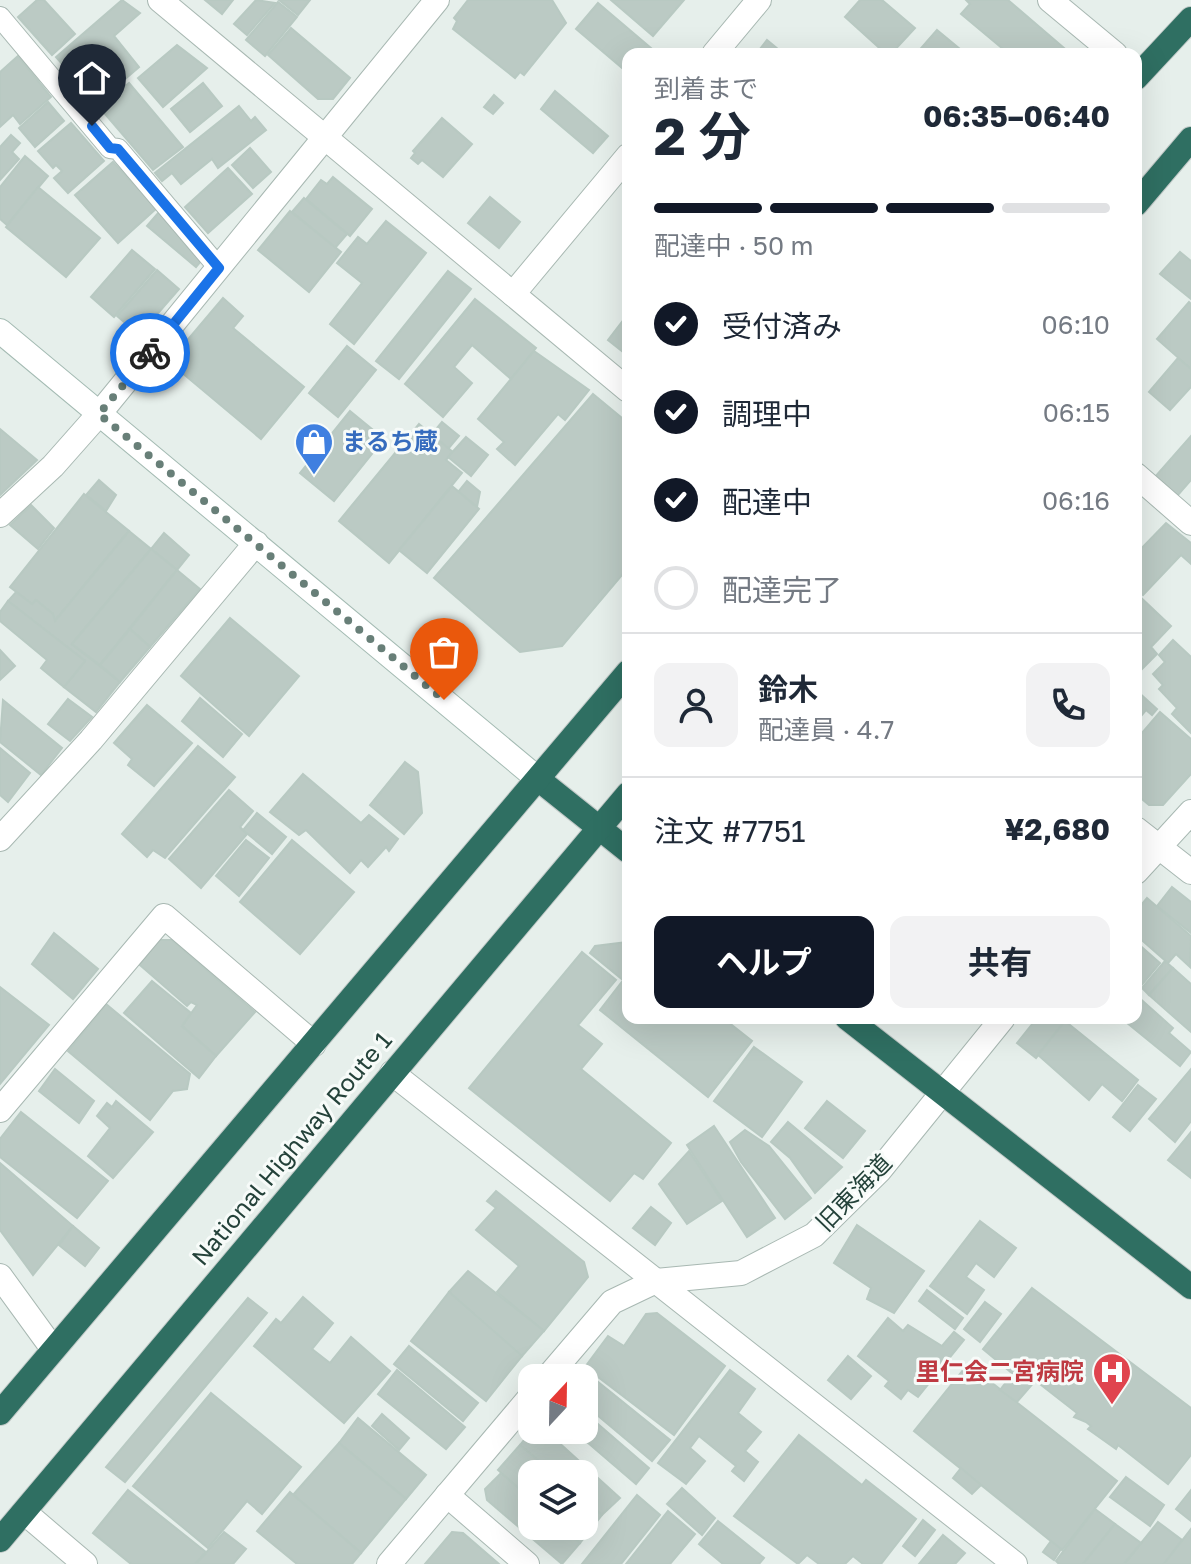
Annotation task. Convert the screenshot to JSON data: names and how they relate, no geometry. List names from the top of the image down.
{
  "streets": {
    "highway": ["National Highway Route 1"],
    "street": ["旧東海道"]
  },
  "places": {
    "shop": ["まるち蔵"],
    "hospital": ["里仁会二宮病院"]
  },
  "north": "top",
  "page": {
    "heading": ["2 分", "到着まで", "06:35–06:40"],
    "panel": [
      "鈴木",
      "配達員 · 4.7",
      "注文 #7751",
      "¥2,680"
    ],
    "bar": "配達中 · 50 m",
    "list": [
      ["受付済み", "06:10"],
      ["調理中", "06:15"],
      ["配達中", "06:16"],
      "配達完了"
    ],
    "buttons": ["ヘルプ", "共有"]
  }
}
